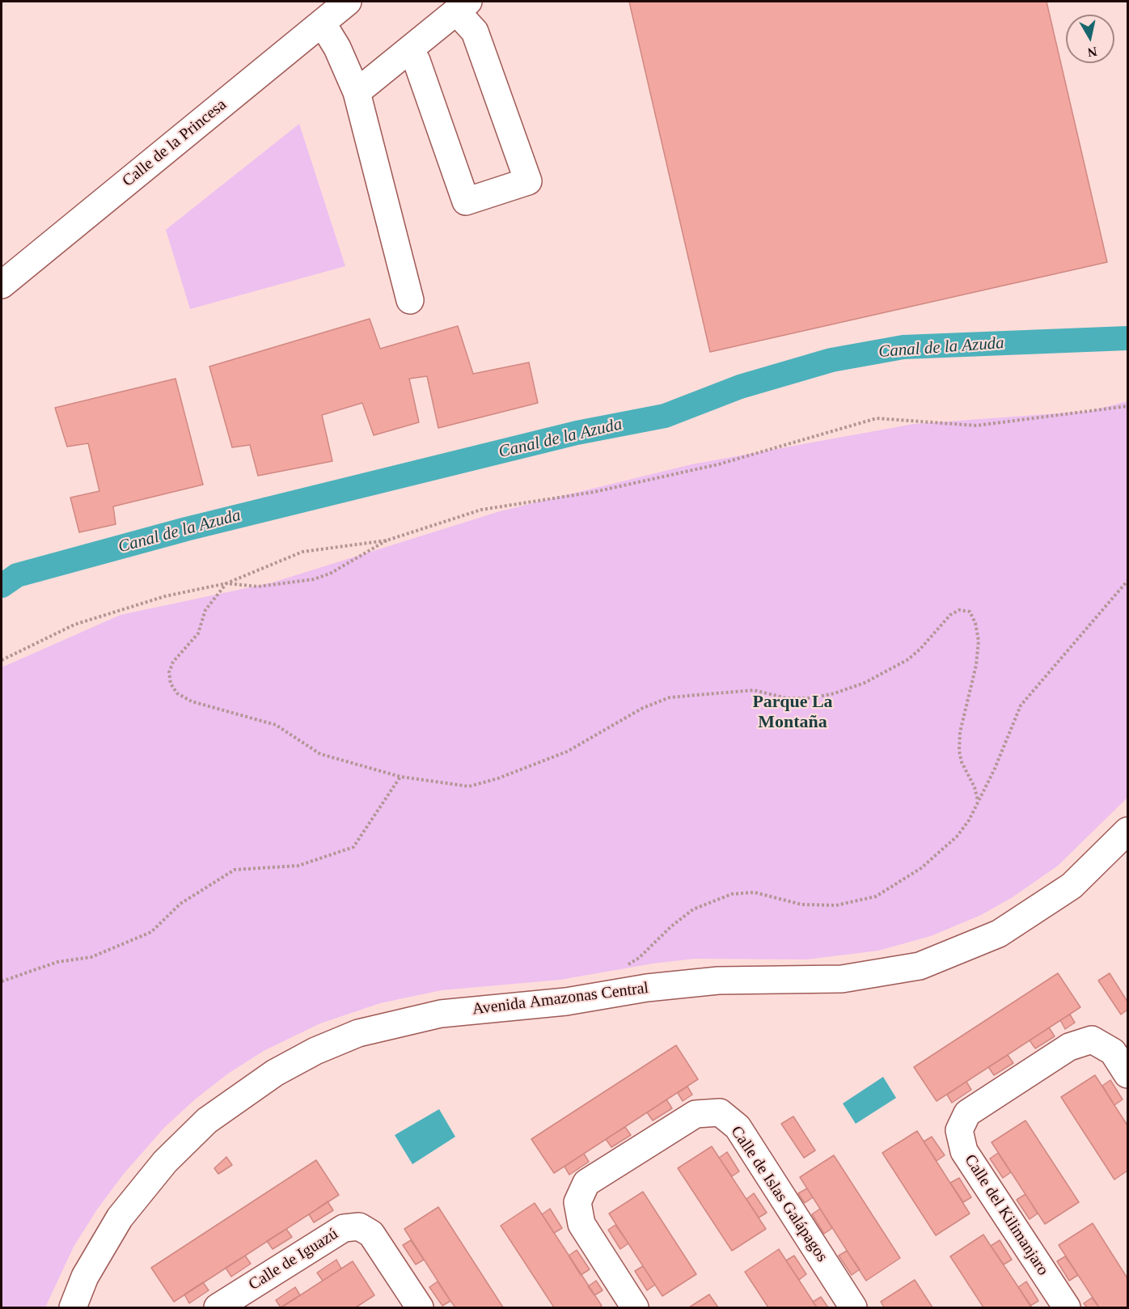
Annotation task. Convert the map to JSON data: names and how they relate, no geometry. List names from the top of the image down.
{
  "streets": {
    "street": [
      "Calle de la Princesa",
      "Avenida Amazonas Central",
      "Calle de Islas Galápagos",
      "Calle del Kilimanjaro",
      "Calle de Iguazú"
    ]
  },
  "districts": ["Parque La Montaña"],
  "water": ["Canal de la Azuda"],
  "north": "bottom"
}
